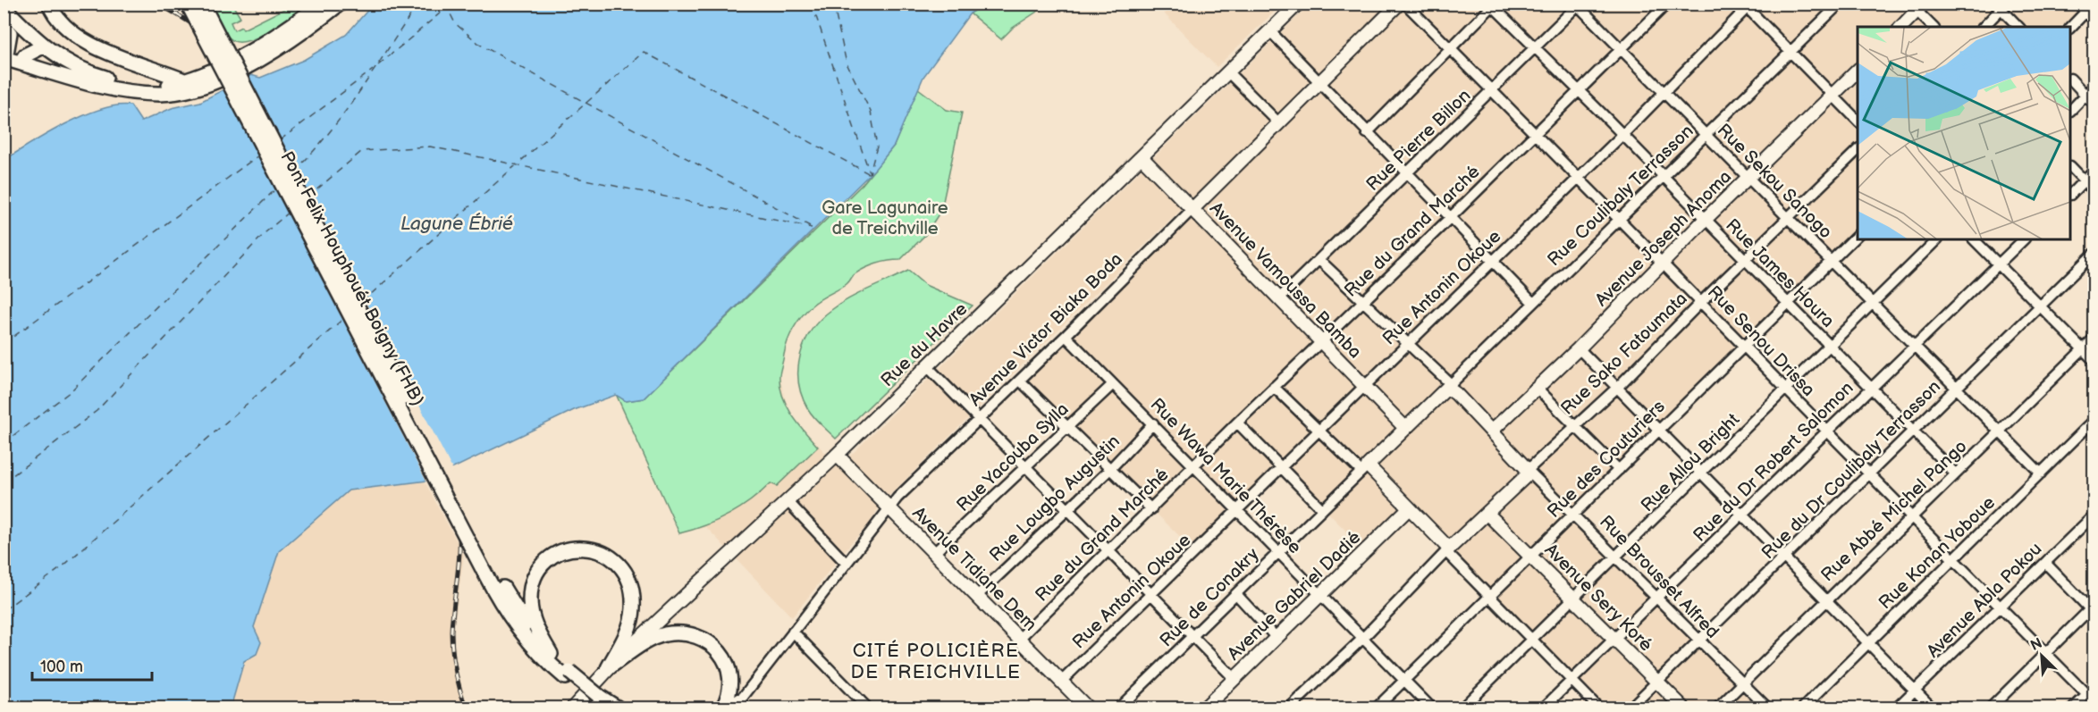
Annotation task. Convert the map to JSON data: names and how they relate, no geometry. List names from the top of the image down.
{
  "streets": {
    "main road": ["Pont Felix Houphouét Boigny (FHB)"],
    "street": [
      "Rue Pierre Billon",
      "Rue Sekou Sanogo",
      "Rue Coulibaly Terrasson",
      "Rue du Grand Marché",
      "Avenue Joseph Anoma",
      "Rue James Houra",
      "Avenue Vamoussa Bamba",
      "Rue Antonin Okoue",
      "Avenue Victor Biaka Boda",
      "Rue Senou Drissa",
      "Rue du Havre",
      "Rue Sako Fatoumata",
      "Rue Yacouba Sylla",
      "Rue des Couturiers",
      "Rue du Dr Robert Salomon",
      "Rue Allou Bright",
      "Rue du Dr Coulibaly Terrasson",
      "Rue Wawa Marie Thérèse",
      "Rue Lougbo Augustin",
      "Rue Abbé Michel Pango",
      "Rue Konan Yoboue",
      "Avenue Tidiane Dem",
      "Rue Brousset Alfred",
      "Avenue Gabriel Dadié",
      "Rue de Conakry",
      "Avenue Sery Koré",
      "Avenue Abla Pokou"
    ]
  },
  "crossings": [
    ["Rue Pierre Billon", "Rue Sekou Sanogo"],
    ["Rue Pierre Billon", "Rue James Houra"],
    ["Rue Pierre Billon", "Avenue Vamoussa Bamba"],
    ["Rue Pierre Billon", "Rue Senou Drissa"],
    ["Rue Sekou Sanogo", "Rue Coulibaly Terrasson"],
    ["Rue Sekou Sanogo", "Rue du Grand Marché"],
    ["Rue Sekou Sanogo", "Avenue Joseph Anoma"],
    ["Rue Sekou Sanogo", "Rue Antonin Okoue"],
    ["Rue Sekou Sanogo", "Rue Sako Fatoumata"],
    ["Rue Sekou Sanogo", "Rue des Couturiers"],
    ["Rue Sekou Sanogo", "Rue du Dr Robert Salomon"],
    ["Rue Sekou Sanogo", "Rue Allou Bright"],
    ["Rue Sekou Sanogo", "Rue du Dr Coulibaly Terrasson"],
    ["Rue Sekou Sanogo", "Rue Abbé Michel Pango"],
    ["Rue Sekou Sanogo", "Rue Konan Yoboue"],
    ["Rue Coulibaly Terrasson", "Rue James Houra"],
    ["Rue Coulibaly Terrasson", "Rue Senou Drissa"],
    ["Rue du Grand Marché", "Rue James Houra"],
    ["Rue du Grand Marché", "Avenue Vamoussa Bamba"],
    ["Rue du Grand Marché", "Rue Senou Drissa"],
    ["Rue du Grand Marché", "Rue Wawa Marie Thérèse"],
    ["Rue du Grand Marché", "Avenue Tidiane Dem"],
    ["Avenue Joseph Anoma", "Rue James Houra"],
    ["Avenue Joseph Anoma", "Rue Senou Drissa"],
    ["Rue James Houra", "Rue Antonin Okoue"],
    ["Rue James Houra", "Rue Sako Fatoumata"],
    ["Rue James Houra", "Rue des Couturiers"],
    ["Rue James Houra", "Rue du Dr Robert Salomon"],
    ["Rue James Houra", "Rue Allou Bright"],
    ["Rue James Houra", "Rue du Dr Coulibaly Terrasson"],
    ["Rue James Houra", "Rue Abbé Michel Pango"],
    ["Avenue Vamoussa Bamba", "Rue Antonin Okoue"],
    ["Avenue Vamoussa Bamba", "Avenue Victor Biaka Boda"],
    ["Avenue Vamoussa Bamba", "Rue du Havre"],
    ["Rue Antonin Okoue", "Rue Senou Drissa"],
    ["Rue Antonin Okoue", "Rue Wawa Marie Thérèse"],
    ["Rue Antonin Okoue", "Avenue Tidiane Dem"],
    ["Avenue Victor Biaka Boda", "Rue Wawa Marie Thérèse"],
    ["Avenue Victor Biaka Boda", "Avenue Tidiane Dem"],
    ["Rue Senou Drissa", "Rue Sako Fatoumata"],
    ["Rue Senou Drissa", "Rue des Couturiers"],
    ["Rue Senou Drissa", "Rue du Dr Robert Salomon"],
    ["Rue Senou Drissa", "Rue Allou Bright"],
    ["Rue Senou Drissa", "Rue du Dr Coulibaly Terrasson"],
    ["Rue Senou Drissa", "Rue Abbé Michel Pango"],
    ["Rue Senou Drissa", "Rue Konan Yoboue"],
    ["Rue Senou Drissa", "Avenue Abla Pokou"],
    ["Rue du Havre", "Avenue Tidiane Dem"],
    ["Rue Sako Fatoumata", "Rue Brousset Alfred"],
    ["Rue Yacouba Sylla", "Rue Wawa Marie Thérèse"],
    ["Rue Yacouba Sylla", "Avenue Tidiane Dem"],
    ["Rue des Couturiers", "Rue Wawa Marie Thérèse"],
    ["Rue des Couturiers", "Rue Brousset Alfred"],
    ["Rue des Couturiers", "Avenue Sery Koré"],
    ["Rue du Dr Robert Salomon", "Rue Brousset Alfred"],
    ["Rue du Dr Robert Salomon", "Avenue Sery Koré"],
    ["Rue Allou Bright", "Rue Brousset Alfred"],
    ["Rue Allou Bright", "Avenue Sery Koré"],
    ["Rue du Dr Coulibaly Terrasson", "Rue Brousset Alfred"],
    ["Rue du Dr Coulibaly Terrasson", "Avenue Sery Koré"],
    ["Rue Wawa Marie Thérèse", "Rue Lougbo Augustin"],
    ["Rue Wawa Marie Thérèse", "Avenue Gabriel Dadié"],
    ["Rue Wawa Marie Thérèse", "Rue de Conakry"],
    ["Rue Lougbo Augustin", "Avenue Tidiane Dem"],
    ["Rue Abbé Michel Pango", "Rue Brousset Alfred"]
  ],
  "districts": ["CITÉ POLICIÈRE DE TREICHVILLE"],
  "water": ["Lagune Ébrié"],
  "parks": ["Gare Lagunaire de Treichville"],
  "scale_bar": "100 m",
  "north": "top left"
}
